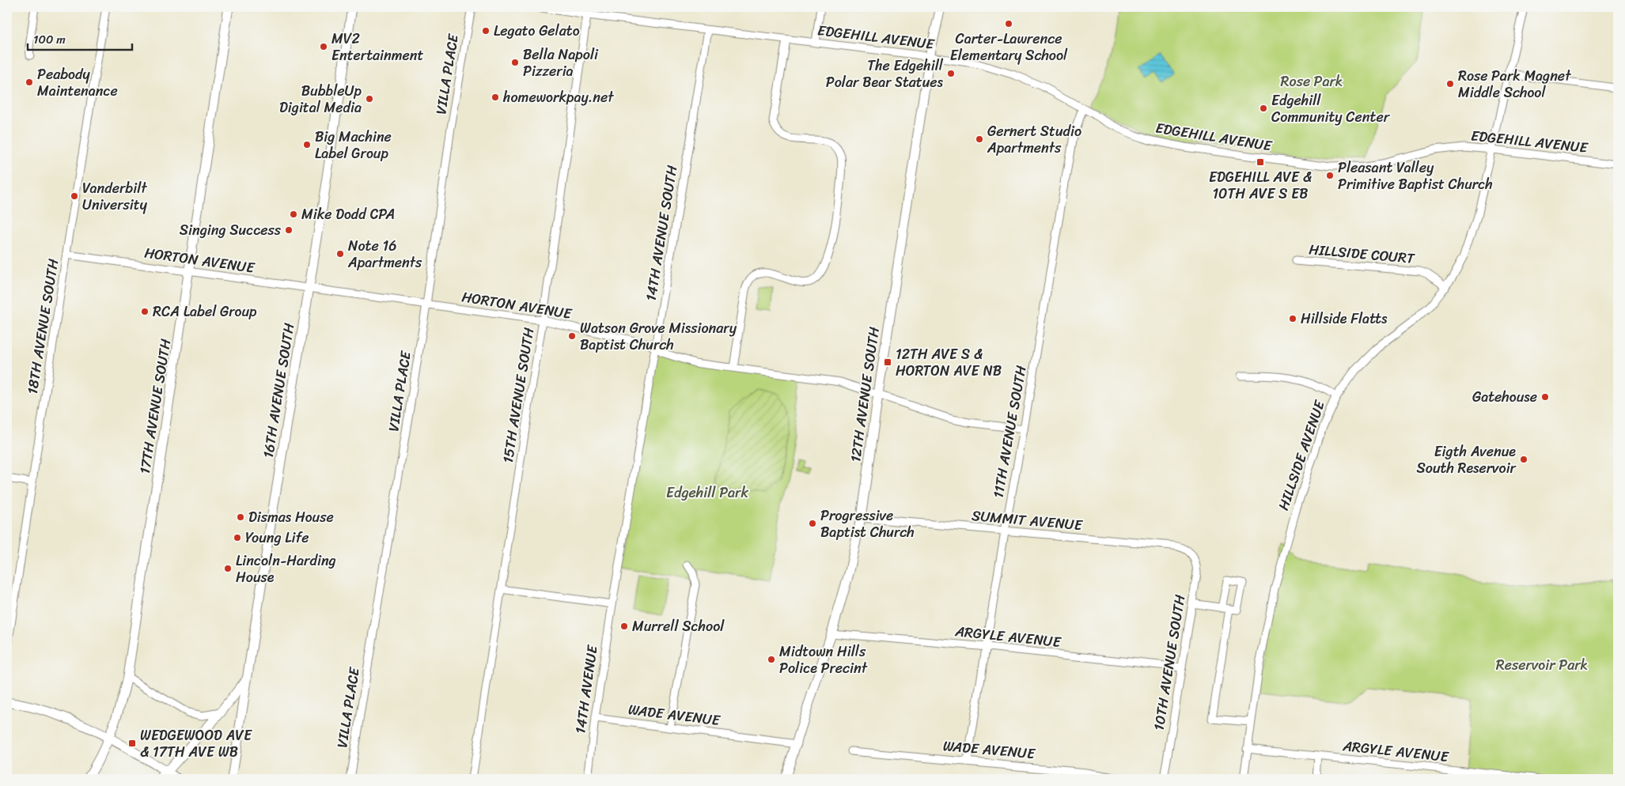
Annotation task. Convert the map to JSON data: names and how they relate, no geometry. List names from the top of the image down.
{
  "streets": {
    "main road": ["16TH AVENUE SOUTH", "12TH AVENUE SOUTH", "17TH AVENUE SOUTH"],
    "street": [
      "EDGEHILL AVENUE",
      "VILLA PLACE",
      "14TH AVENUE SOUTH",
      "HILLSIDE COURT",
      "HORTON AVENUE",
      "18TH AVENUE SOUTH",
      "15TH AVENUE SOUTH",
      "11TH AVENUE SOUTH",
      "HILLSIDE AVENUE",
      "SUMMIT AVENUE",
      "ARGYLE AVENUE",
      "10TH AVENUE SOUTH",
      "14TH AVENUE",
      "WADE AVENUE"
    ]
  },
  "crossings": [
    ["EDGEHILL AVENUE", "14TH AVENUE SOUTH"],
    ["EDGEHILL AVENUE", "12TH AVENUE SOUTH"],
    ["EDGEHILL AVENUE", "15TH AVENUE SOUTH"],
    ["EDGEHILL AVENUE", "11TH AVENUE SOUTH"],
    ["EDGEHILL AVENUE", "HILLSIDE AVENUE"],
    ["VILLA PLACE", "HORTON AVENUE"],
    ["14TH AVENUE SOUTH", "HORTON AVENUE"],
    ["14TH AVENUE SOUTH", "14TH AVENUE"],
    ["HILLSIDE COURT", "HILLSIDE AVENUE"],
    ["HORTON AVENUE", "18TH AVENUE SOUTH"],
    ["HORTON AVENUE", "16TH AVENUE SOUTH"],
    ["HORTON AVENUE", "12TH AVENUE SOUTH"],
    ["HORTON AVENUE", "15TH AVENUE SOUTH"],
    ["HORTON AVENUE", "17TH AVENUE SOUTH"],
    ["HORTON AVENUE", "11TH AVENUE SOUTH"],
    ["12TH AVENUE SOUTH", "SUMMIT AVENUE"],
    ["12TH AVENUE SOUTH", "ARGYLE AVENUE"],
    ["12TH AVENUE SOUTH", "WADE AVENUE"],
    ["11TH AVENUE SOUTH", "SUMMIT AVENUE"],
    ["11TH AVENUE SOUTH", "ARGYLE AVENUE"],
    ["11TH AVENUE SOUTH", "WADE AVENUE"],
    ["HILLSIDE AVENUE", "ARGYLE AVENUE"],
    ["SUMMIT AVENUE", "10TH AVENUE SOUTH"],
    ["ARGYLE AVENUE", "10TH AVENUE SOUTH"],
    ["14TH AVENUE", "WADE AVENUE"]
  ],
  "parks": ["Rose Park", "Edgehill Park", "Reservoir Park"],
  "places": {
    "other": [
      "Carter-Lawrence Elementary School",
      "Legato Gelato",
      "MV2 Entertainment",
      "Bella Napoli Pizzeria",
      "The Edgehill Polar Bear Statues",
      "Peabody Maintenance",
      "Rose Park Magnet Middle School",
      "homeworkpay.net",
      "BubbleUp Digital Media",
      "Edgehill Community Center",
      "Gernert Studio Apartments",
      "Big Machine Label Group",
      "Pleasant Valley Primitive Baptist Church",
      "Vanderbilt University",
      "Mike Dodd CPA",
      "Singing Success",
      "Note 16 Apartments",
      "RCA Label Group",
      "Hillside Flatts",
      "Watson Grove Missionary Baptist Church",
      "Gatehouse",
      "Eigth Avenue South Reservoir",
      "Dismas House",
      "Progressive Baptist Church",
      "Young Life",
      "Lincoln-Harding House",
      "Murrell School",
      "Midtown Hills Police Precint"
    ],
    "transit": ["EDGEHILL AVE & 10TH AVE S EB", "12TH AVE S & HORTON AVE NB", "WEDGEWOOD AVE & 17TH AVE WB"]
  },
  "scale_bar": "100 m"
}
